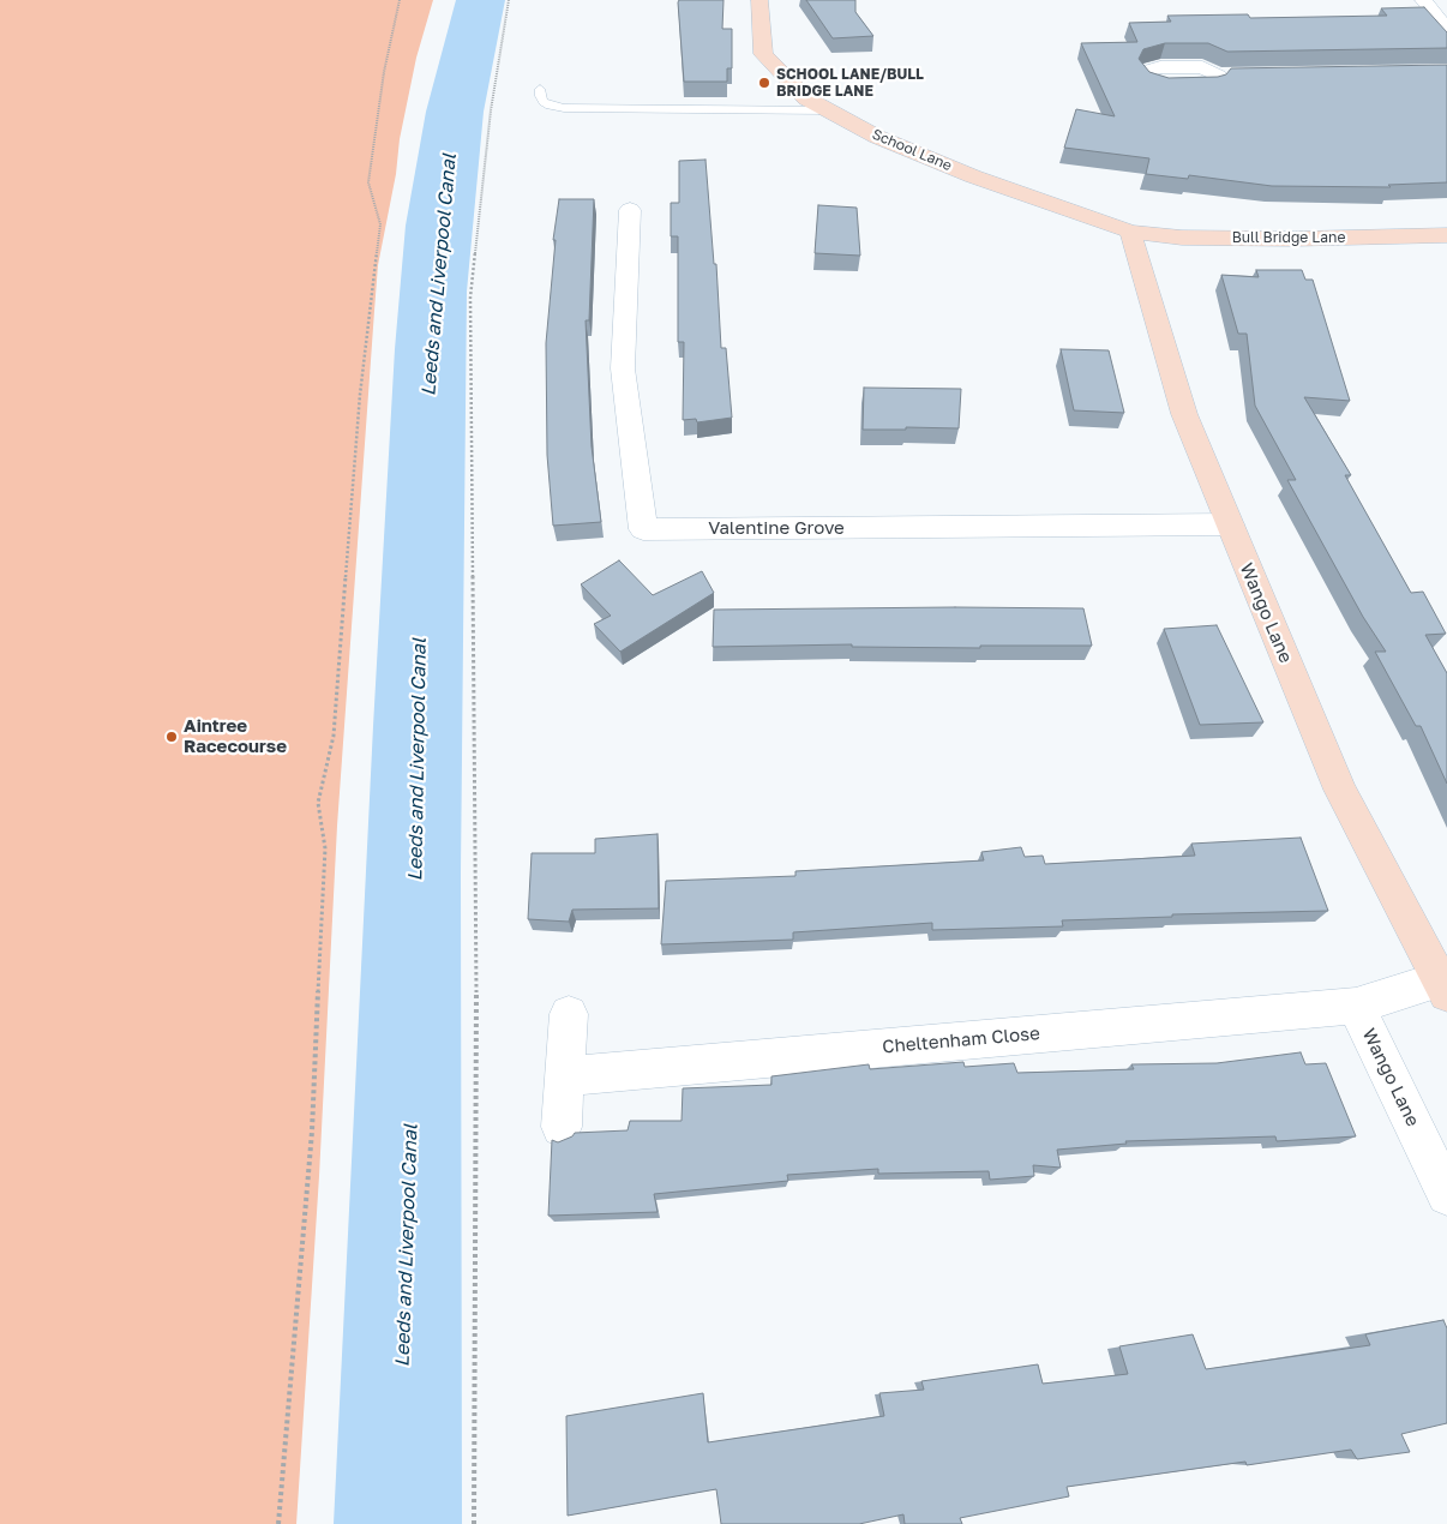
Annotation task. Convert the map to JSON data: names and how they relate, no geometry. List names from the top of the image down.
{
  "streets": {
    "main road": ["School Lane", "Bull Bridge Lane", "Wango Lane"],
    "street": ["Valentine Grove", "Cheltenham Close"]
  },
  "crossings": [
    ["School Lane", "Bull Bridge Lane"],
    ["School Lane", "Wango Lane"],
    ["Bull Bridge Lane", "Wango Lane"],
    ["Valentine Grove", "Wango Lane"],
    ["Wango Lane", "Cheltenham Close"]
  ],
  "water": ["Leeds and Liverpool Canal"],
  "places": ["SCHOOL LANE/BULL BRIDGE LANE", "Aintree Racecourse"]
}
